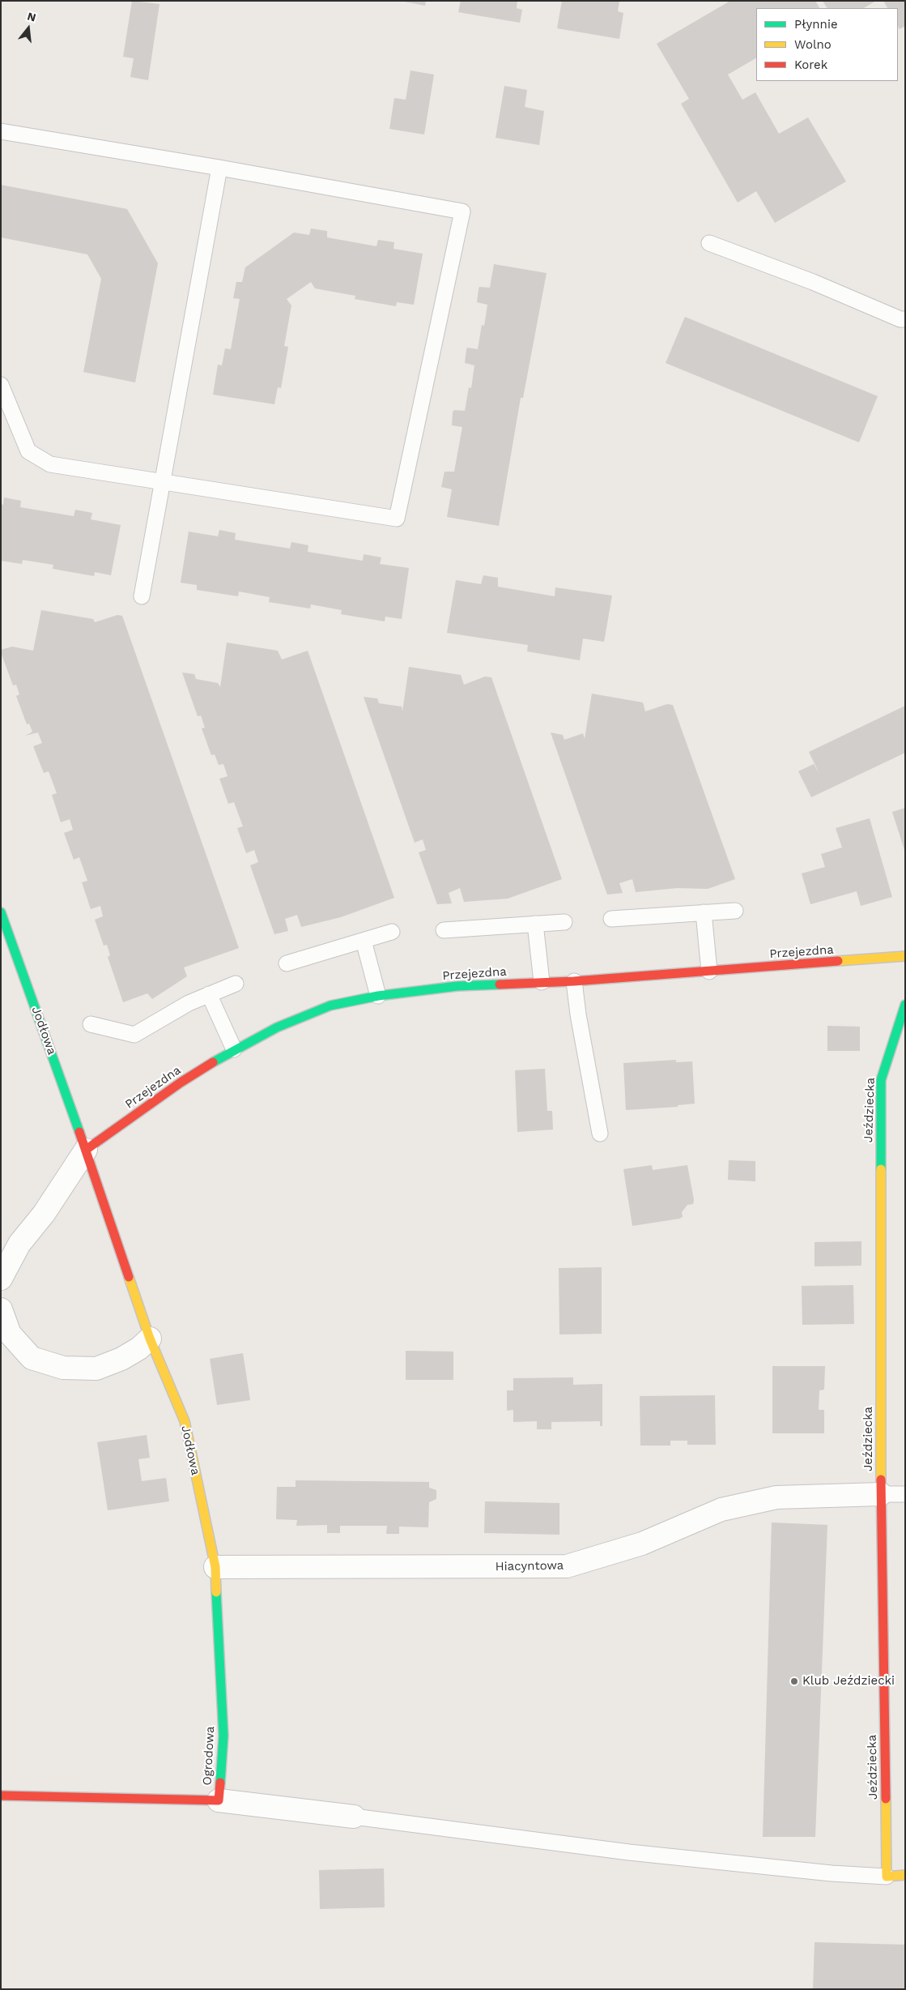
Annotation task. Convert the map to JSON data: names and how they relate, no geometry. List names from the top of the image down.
{
  "streets": {
    "street": [
      "Przejezdna",
      "Jodłowa",
      "Jeździecka",
      "Hiacyntowa",
      "Ogrodowa"
    ]
  },
  "crossings": [
    ["Przejezdna", "Jodłowa"],
    ["Jodłowa", "Hiacyntowa"],
    ["Jodłowa", "Ogrodowa"],
    ["Jeździecka", "Hiacyntowa"],
    ["Hiacyntowa", "Ogrodowa"]
  ],
  "places": ["Klub Jeździecki"],
  "legend": ["Płynnie", "Wolno", "Korek"],
  "north": "top"
}
